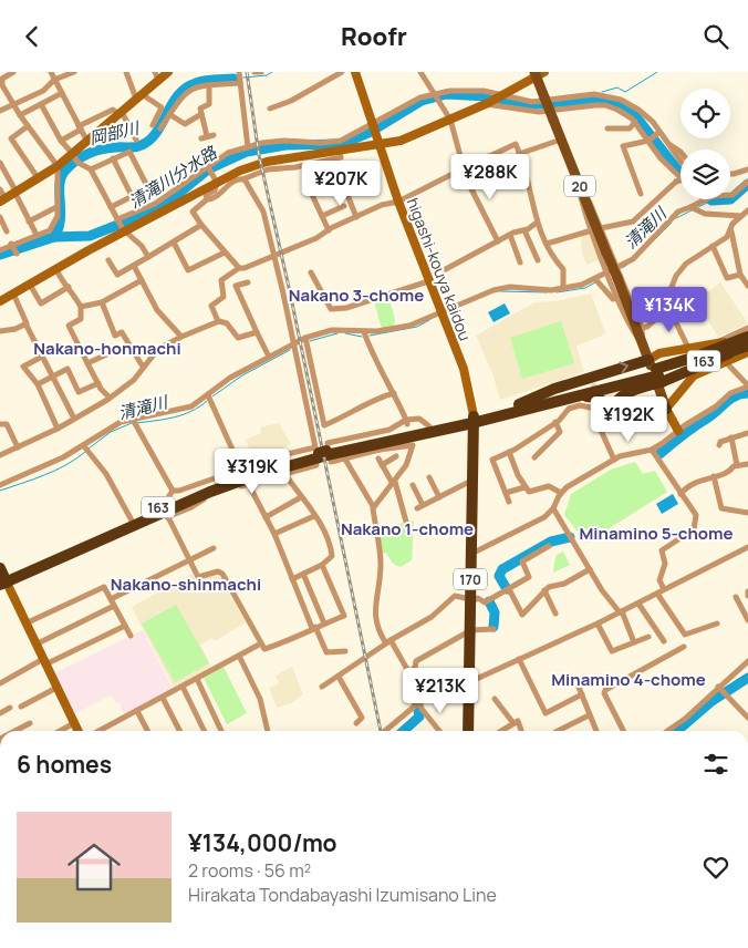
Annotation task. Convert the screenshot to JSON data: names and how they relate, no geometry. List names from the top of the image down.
{
  "streets": {
    "highway": ["163", "170"],
    "main road": ["20"],
    "street": ["higashi-kouya kaidou"]
  },
  "crossings": [
    ["20", "163"],
    ["higashi-kouya kaidou", "163"],
    ["higashi-kouya kaidou", "170"],
    ["163", "170"]
  ],
  "districts": [
    "Nakano 3-chome",
    "Nakano-honmachi",
    "Nakano 1-chome",
    "Minamino 5-chome",
    "Nakano-shinmachi",
    "Minamino 4-chome"
  ],
  "water": ["岡部川", "清滝川分水路", "清滝川"],
  "page": {
    "header": "Roofr",
    "price": [
      "¥288K",
      "¥207K",
      "¥134K",
      "¥192K",
      "¥319K",
      "¥213K"
    ],
    "heading": "6 homes",
    "list": [
      {
        "name": "¥134,000/mo",
        "note": "2 rooms · 56 m² · Hirakata Tondabayashi Izumisano Line"
      }
    ]
  }
}
